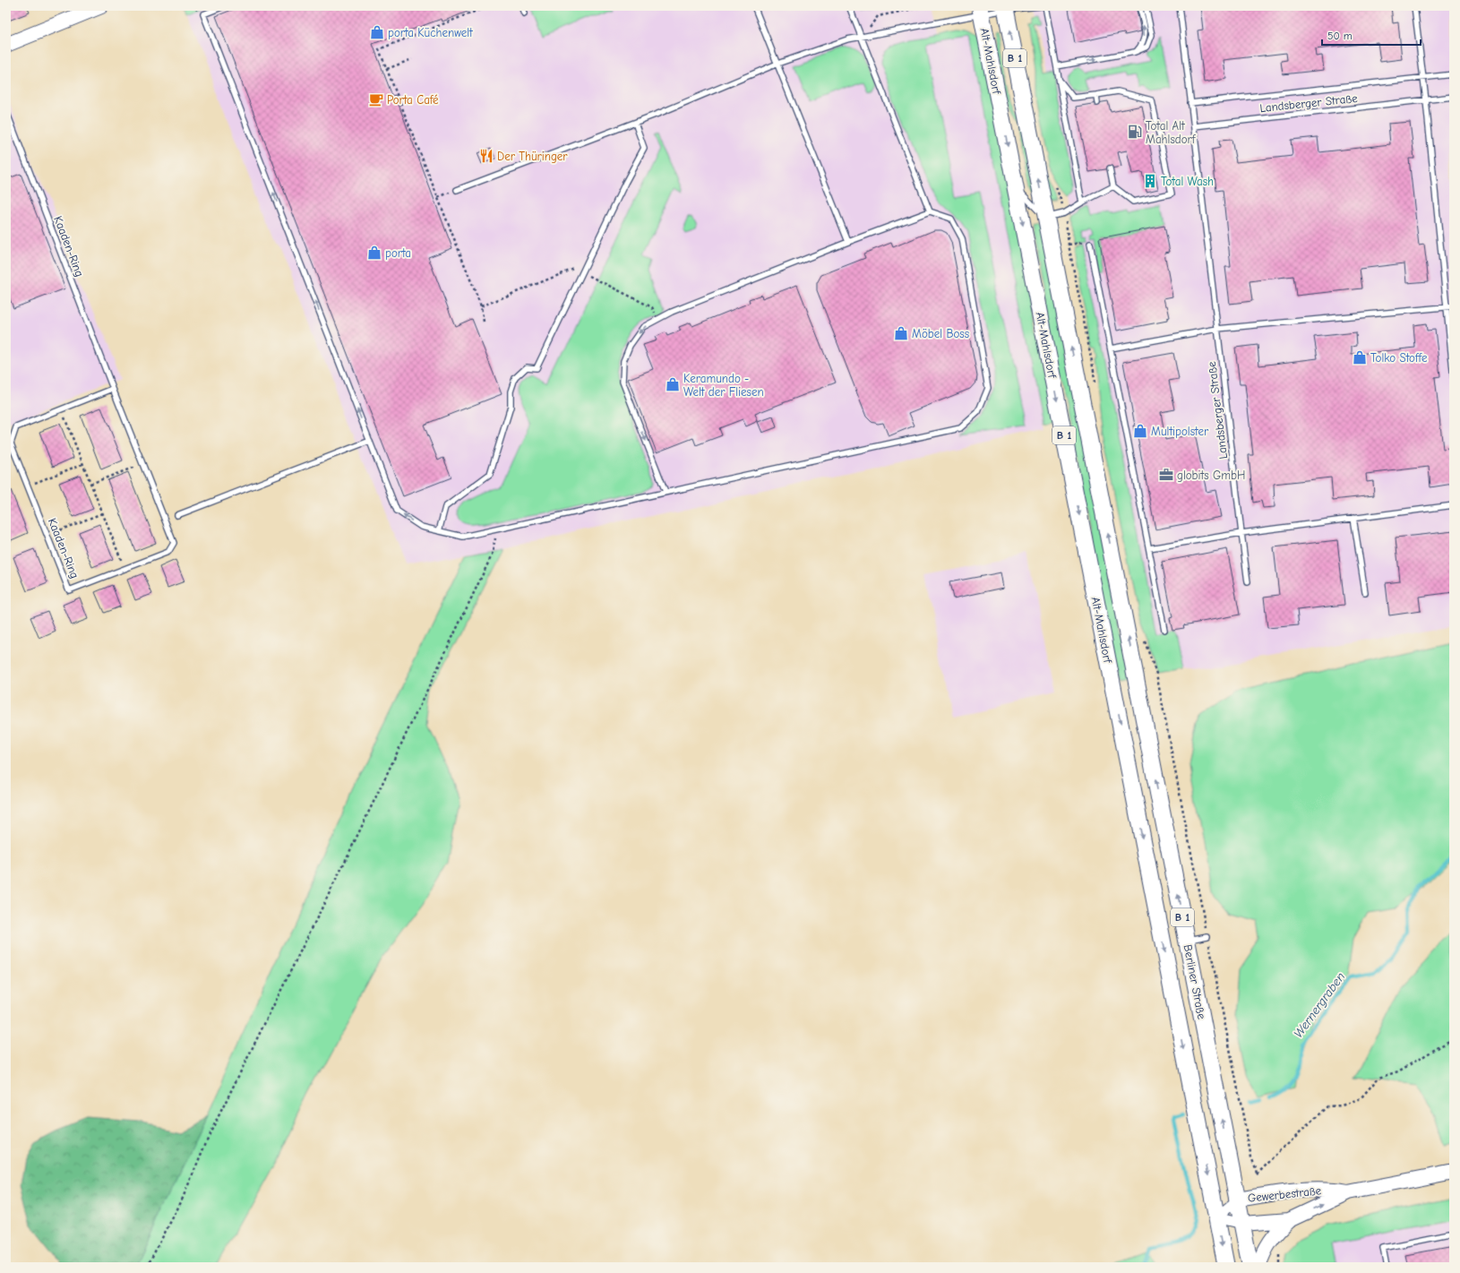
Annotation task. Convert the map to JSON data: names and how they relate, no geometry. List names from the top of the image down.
{
  "streets": {
    "main road": ["B 1", "Alt-Mahlsdorf", "Berliner Straße"],
    "street": ["Gewerbestraße"],
    "lane": ["Landsberger Straße", "Kaaden-Ring"]
  },
  "crossings": [
    ["Alt-Mahlsdorf", "Berliner Straße"],
    ["Berliner Straße", "Gewerbestraße"]
  ],
  "water": ["Wernergraben"],
  "places": {
    "shop": [
      "porta Küchenwelt",
      "porta",
      "Möbel Boss",
      "Tolko Stoffe",
      "Keramundo - Welt der Fliesen",
      "Multipolster"
    ],
    "cafe": ["Porta Café"],
    "fuel station": ["Total Alt Mahlsdorf"],
    "restaurant": ["Der Thüringer"],
    "building": ["Total Wash"],
    "office": ["globits GmbH"]
  },
  "scale_bar": "50 m"
}
